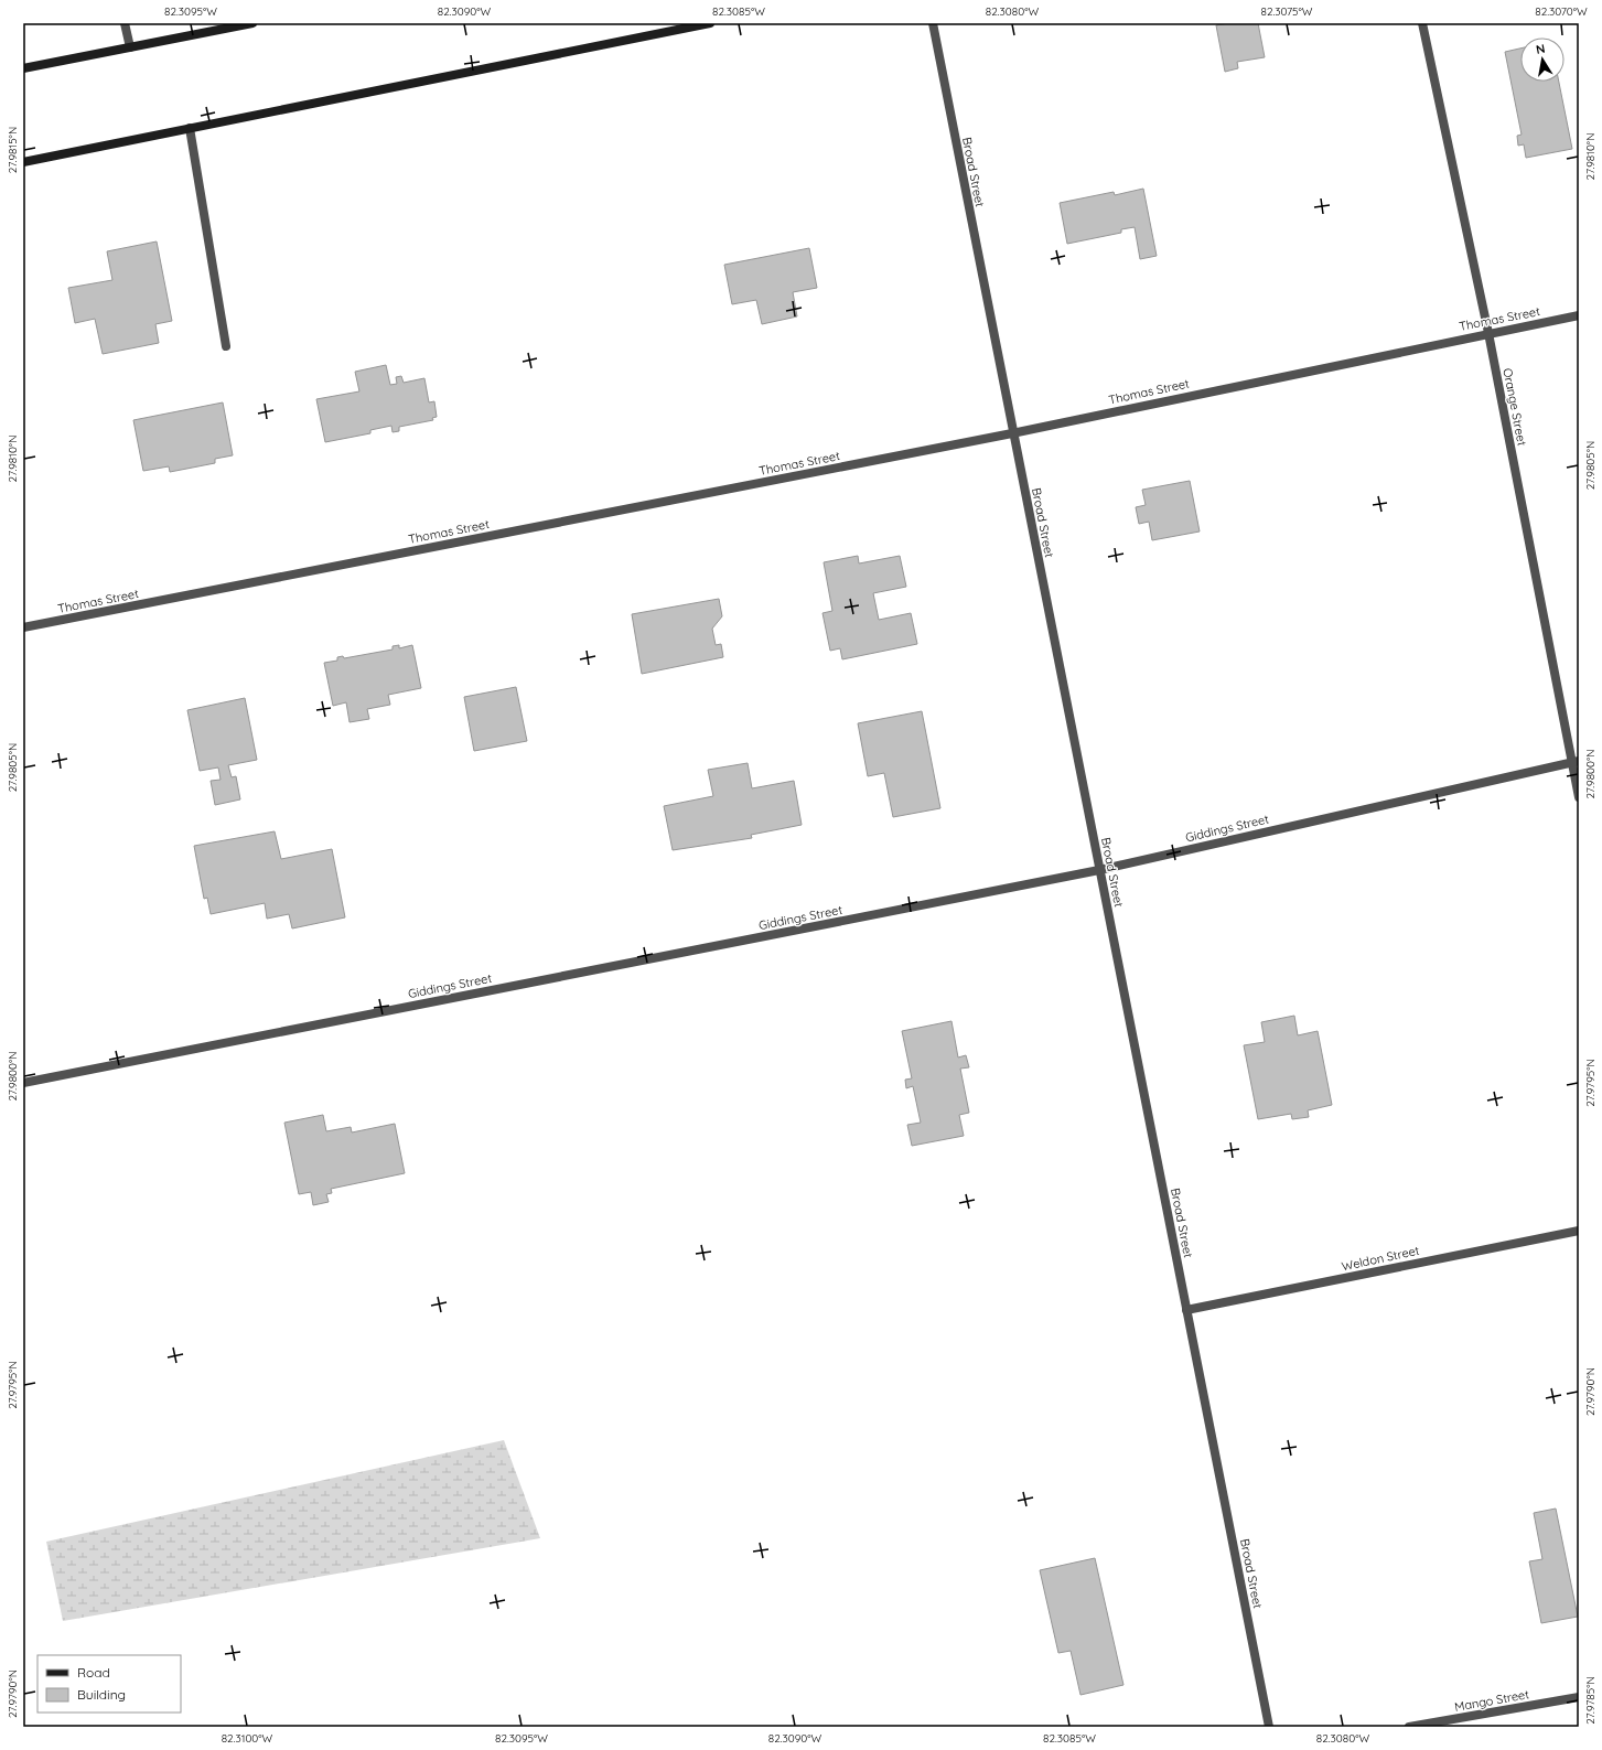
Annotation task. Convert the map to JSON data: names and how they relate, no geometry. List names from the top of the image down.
{
  "streets": {
    "street": [
      "Broad Street",
      "Thomas Street",
      "Orange Street",
      "Giddings Street",
      "Weldon Street",
      "Mango Street"
    ]
  },
  "crossings": [
    ["Broad Street", "Thomas Street"],
    ["Broad Street", "Giddings Street"],
    ["Broad Street", "Weldon Street"],
    ["Thomas Street", "Orange Street"],
    ["Orange Street", "Giddings Street"]
  ],
  "legend": ["Road", "Building"],
  "north": "top",
  "coordinates": [
    "82.3095°W",
    "82.3090°W",
    "82.3085°W",
    "82.3080°W",
    "82.3075°W",
    "82.3070°W",
    "27.9815°N",
    "27.9810°N",
    "27.9805°N",
    "27.9800°N",
    "27.9795°N",
    "27.9790°N",
    "27.9785°N",
    "82.3100°W"
  ]
}
